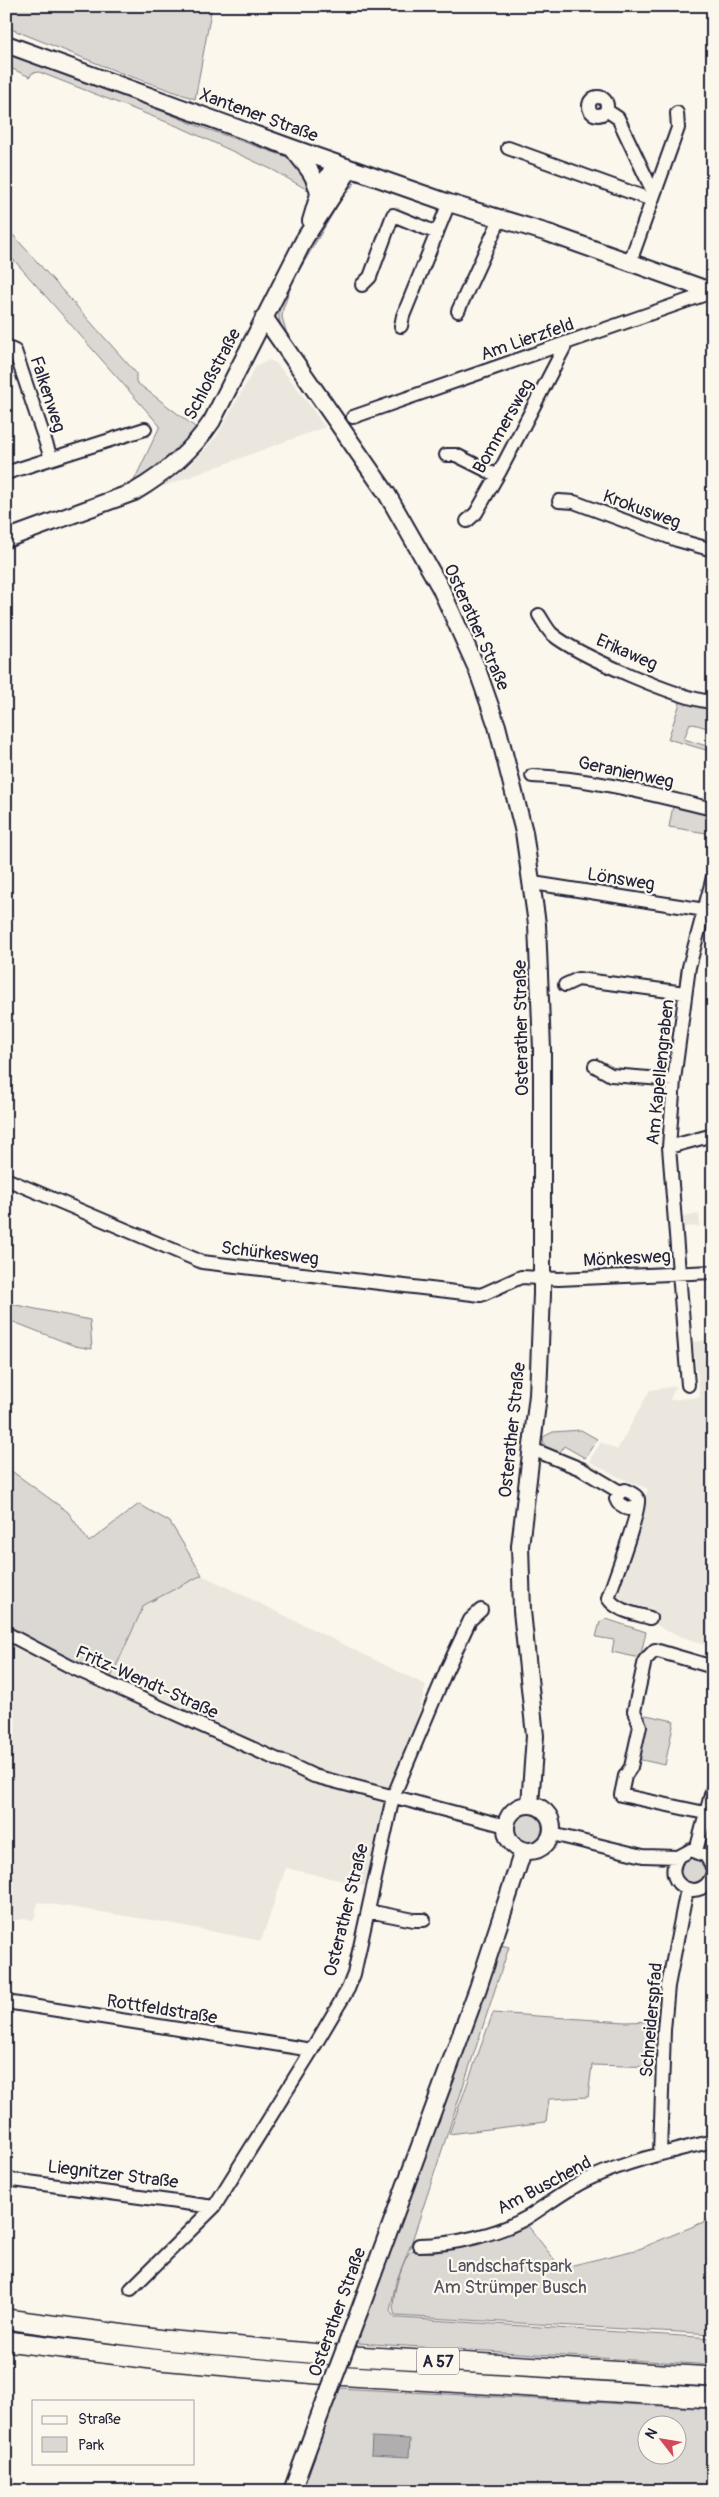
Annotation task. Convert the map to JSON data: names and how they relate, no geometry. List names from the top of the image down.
{
  "streets": {
    "highway": ["A 57"],
    "main road": ["Xantener Straße", "Schloßstraße", "Osterather Straße"],
    "street": [
      "Am Lierzfeld",
      "Falkenweg",
      "Bommersweg",
      "Krokusweg",
      "Erikaweg",
      "Geranienweg",
      "Lönsweg",
      "Am Kapellengraben",
      "Schürkesweg",
      "Mönkesweg",
      "Fritz-Wendt-Straße",
      "Rottfeldstraße",
      "Schneiderspfad",
      "Liegnitzer Straße",
      "Am Buschend"
    ]
  },
  "crossings": [
    ["Xantener Straße", "Am Lierzfeld"],
    ["Xantener Straße", "Schloßstraße"],
    ["Am Lierzfeld", "Bommersweg"],
    ["Schloßstraße", "Osterather Straße"],
    ["Osterather Straße", "Lönsweg"],
    ["Osterather Straße", "Schürkesweg"],
    ["Osterather Straße", "Mönkesweg"],
    ["Osterather Straße", "Fritz-Wendt-Straße"],
    ["Osterather Straße", "Rottfeldstraße"],
    ["Osterather Straße", "Liegnitzer Straße"],
    ["Lönsweg", "Am Kapellengraben"],
    ["Am Kapellengraben", "Mönkesweg"],
    ["Schürkesweg", "Mönkesweg"],
    ["Schneiderspfad", "Am Buschend"]
  ],
  "parks": ["Landschaftspark Am Strümper Busch"],
  "legend": ["Straße", "Park"],
  "north": "top left"
}
